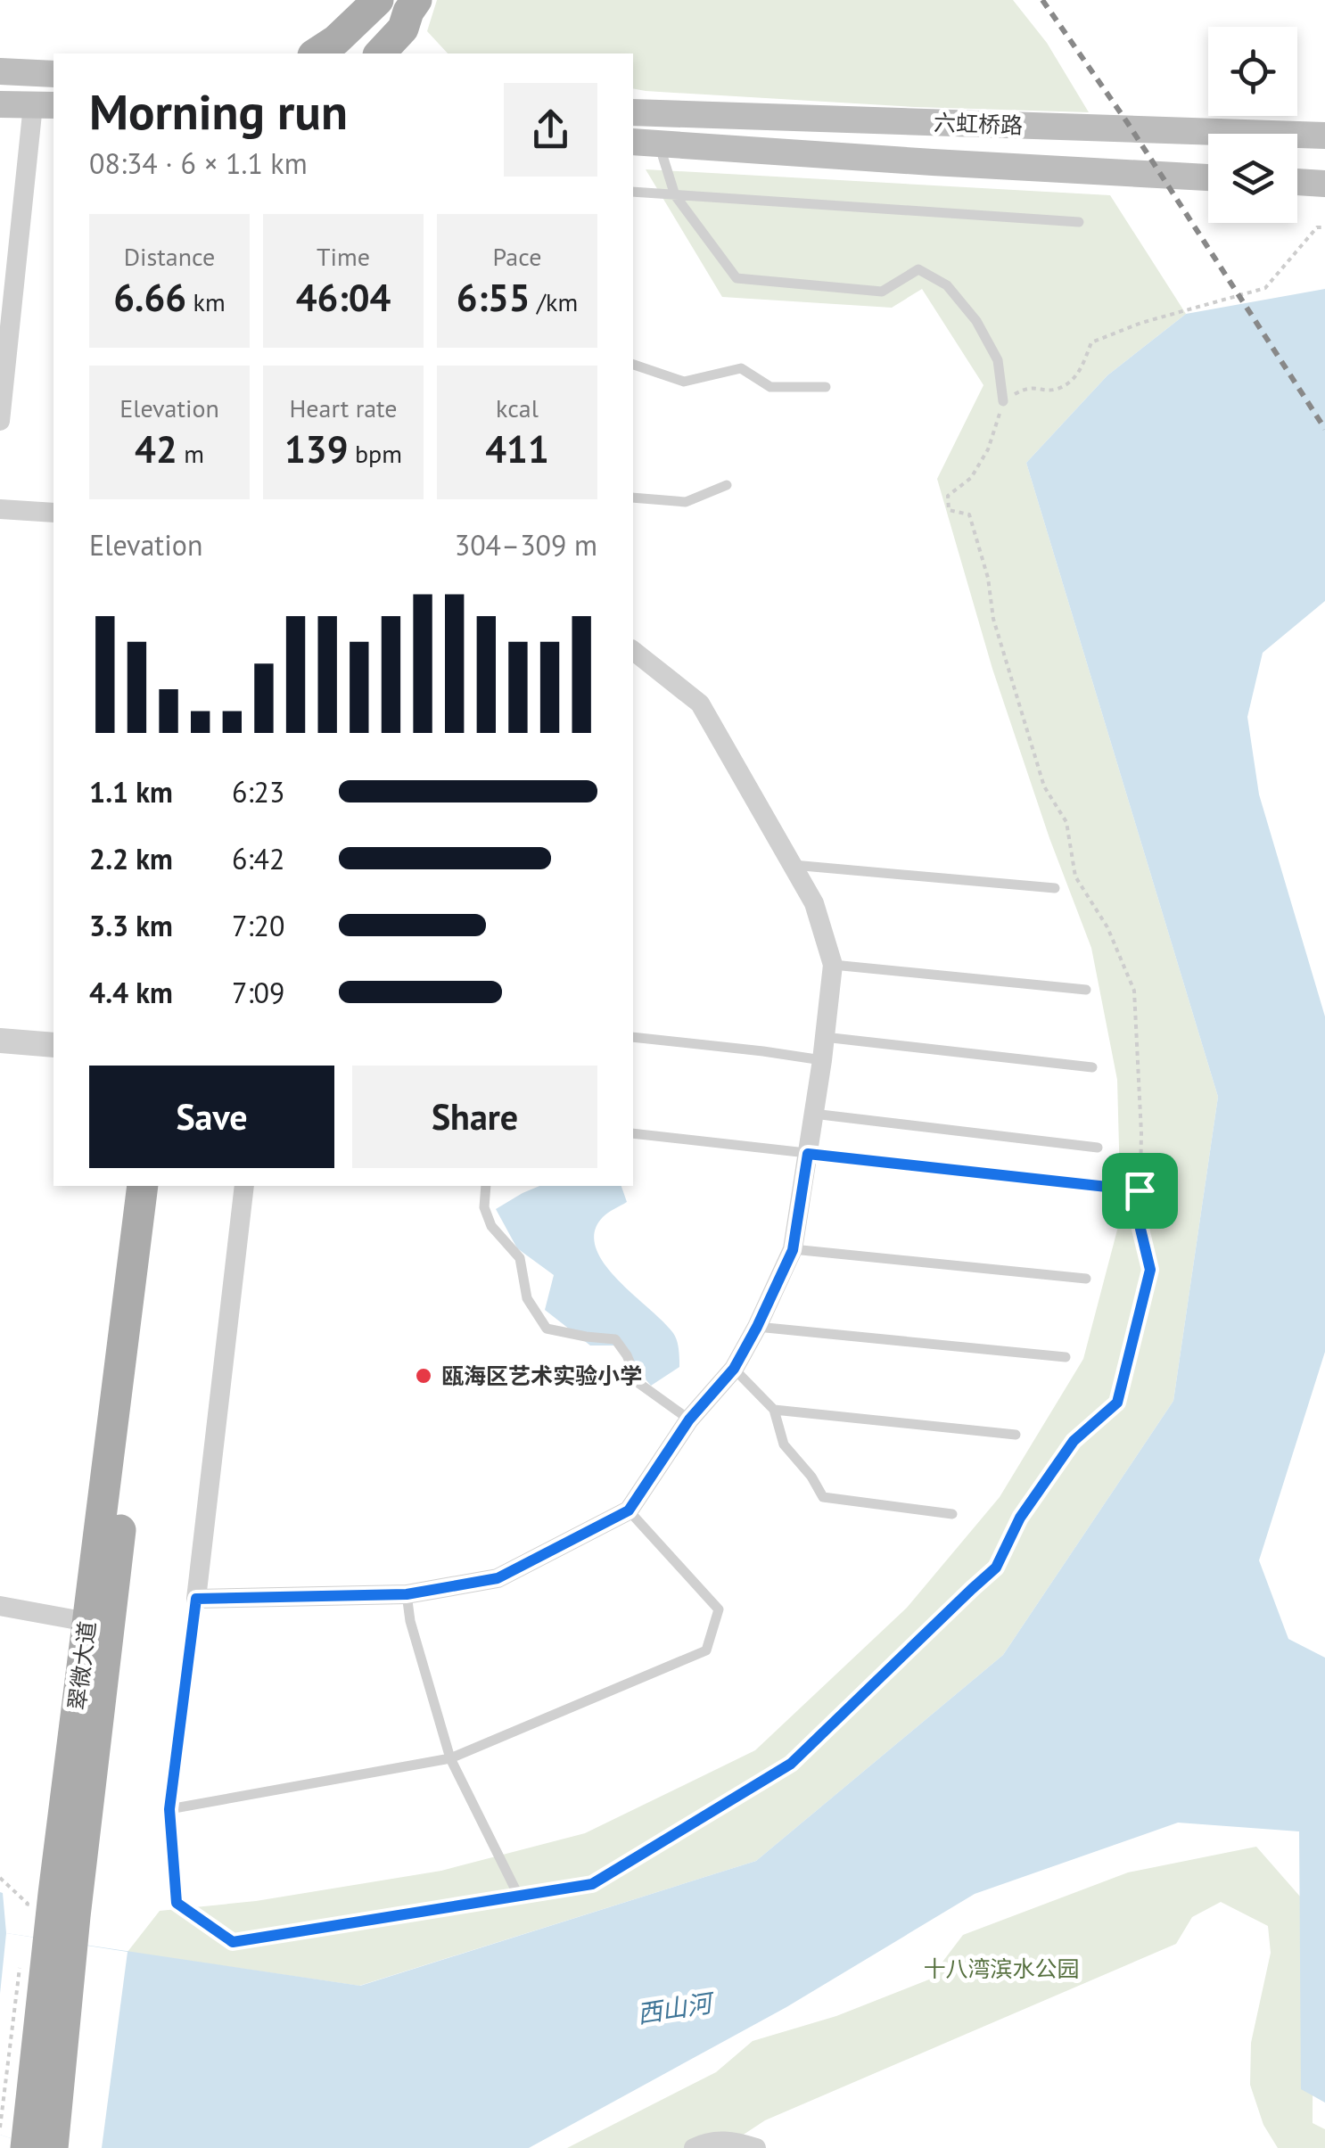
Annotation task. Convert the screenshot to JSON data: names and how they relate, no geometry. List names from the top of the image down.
{
  "streets": {
    "main road": ["六虹桥路", "翠微大道"]
  },
  "water": ["西山河"],
  "parks": ["十八湾滨水公园"],
  "places": ["瓯海区艺术实验小学"],
  "page": {
    "heading": ["Morning run", "08:34 · 6 × 1.1 km"],
    "stats": [
      ["Distance", "6.66 km"],
      ["Time", "46:04"],
      ["Pace", "6:55 /km"],
      ["Elevation", "42 m"],
      ["Heart rate", "139 bpm"],
      ["kcal", "411"]
    ],
    "chart": ["Elevation", "304–309 m"],
    "list": [
      {
        "name": "1.1 km",
        "note": "6:23"
      },
      {
        "name": "2.2 km",
        "note": "6:42"
      },
      {
        "name": "3.3 km",
        "note": "7:20"
      },
      {
        "name": "4.4 km",
        "note": "7:09"
      }
    ],
    "buttons": ["Save", "Share"]
  }
}
